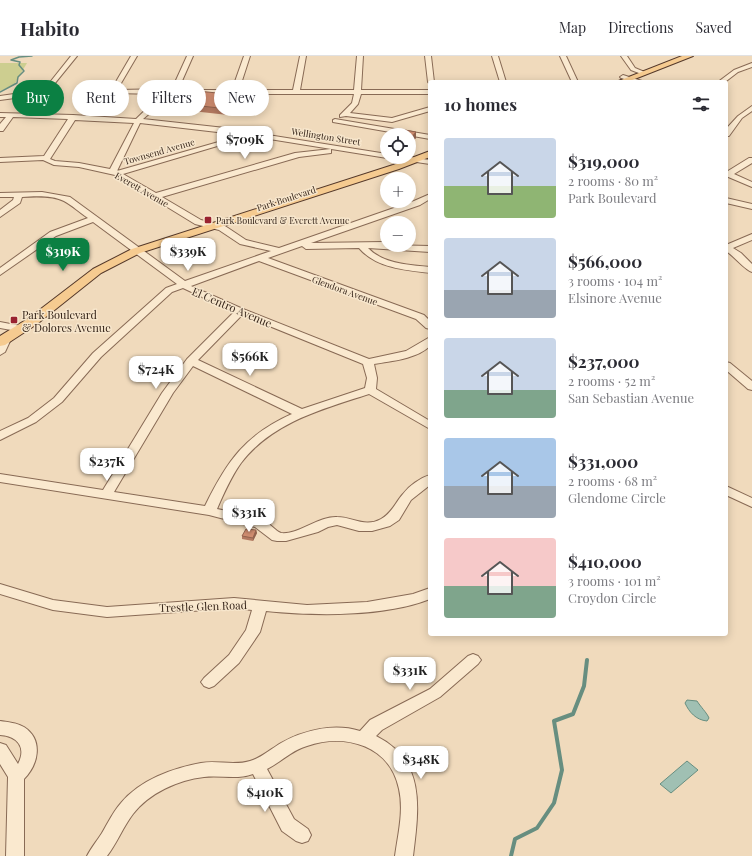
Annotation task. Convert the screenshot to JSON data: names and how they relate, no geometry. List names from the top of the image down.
{
  "streets": {
    "main road": ["Park Boulevard"],
    "street": [
      "Wellington Street",
      "Townsend Avenue",
      "Everett Avenue",
      "Glendora Avenue",
      "El Centro Avenue",
      "Trestle Glen Road"
    ]
  },
  "crossings": [
    ["Wellington Street", "Townsend Avenue"],
    ["Townsend Avenue", "Everett Avenue"],
    ["Everett Avenue", "Park Boulevard"],
    ["Park Boulevard", "El Centro Avenue"]
  ],
  "places": {
    "transit": ["Park Boulevard & Everett Avenue", "Park Boulevard & Dolores Avenue"]
  },
  "page": {
    "header": "Habito",
    "nav": ["Map", "Directions", "Saved"],
    "chip": [
      "Buy",
      "Rent",
      "Filters",
      "New"
    ],
    "heading": "10 homes",
    "price": [
      "$709K",
      "$319K",
      "$339K",
      "$566K",
      "$724K",
      "$237K",
      "$331K",
      "$331K",
      "$348K",
      "$410K"
    ],
    "map_buttons": ["+", "−"],
    "list": [
      {
        "name": "$319,000",
        "note": "2 rooms · 80 m² · Park Boulevard"
      },
      {
        "name": "$566,000",
        "note": "3 rooms · 104 m² · Elsinore Avenue"
      },
      {
        "name": "$237,000",
        "note": "2 rooms · 52 m² · San Sebastian Avenue"
      },
      {
        "name": "$331,000",
        "note": "2 rooms · 68 m² · Glendome Circle"
      },
      {
        "name": "$410,000",
        "note": "3 rooms · 101 m² · Croydon Circle"
      }
    ]
  }
}
